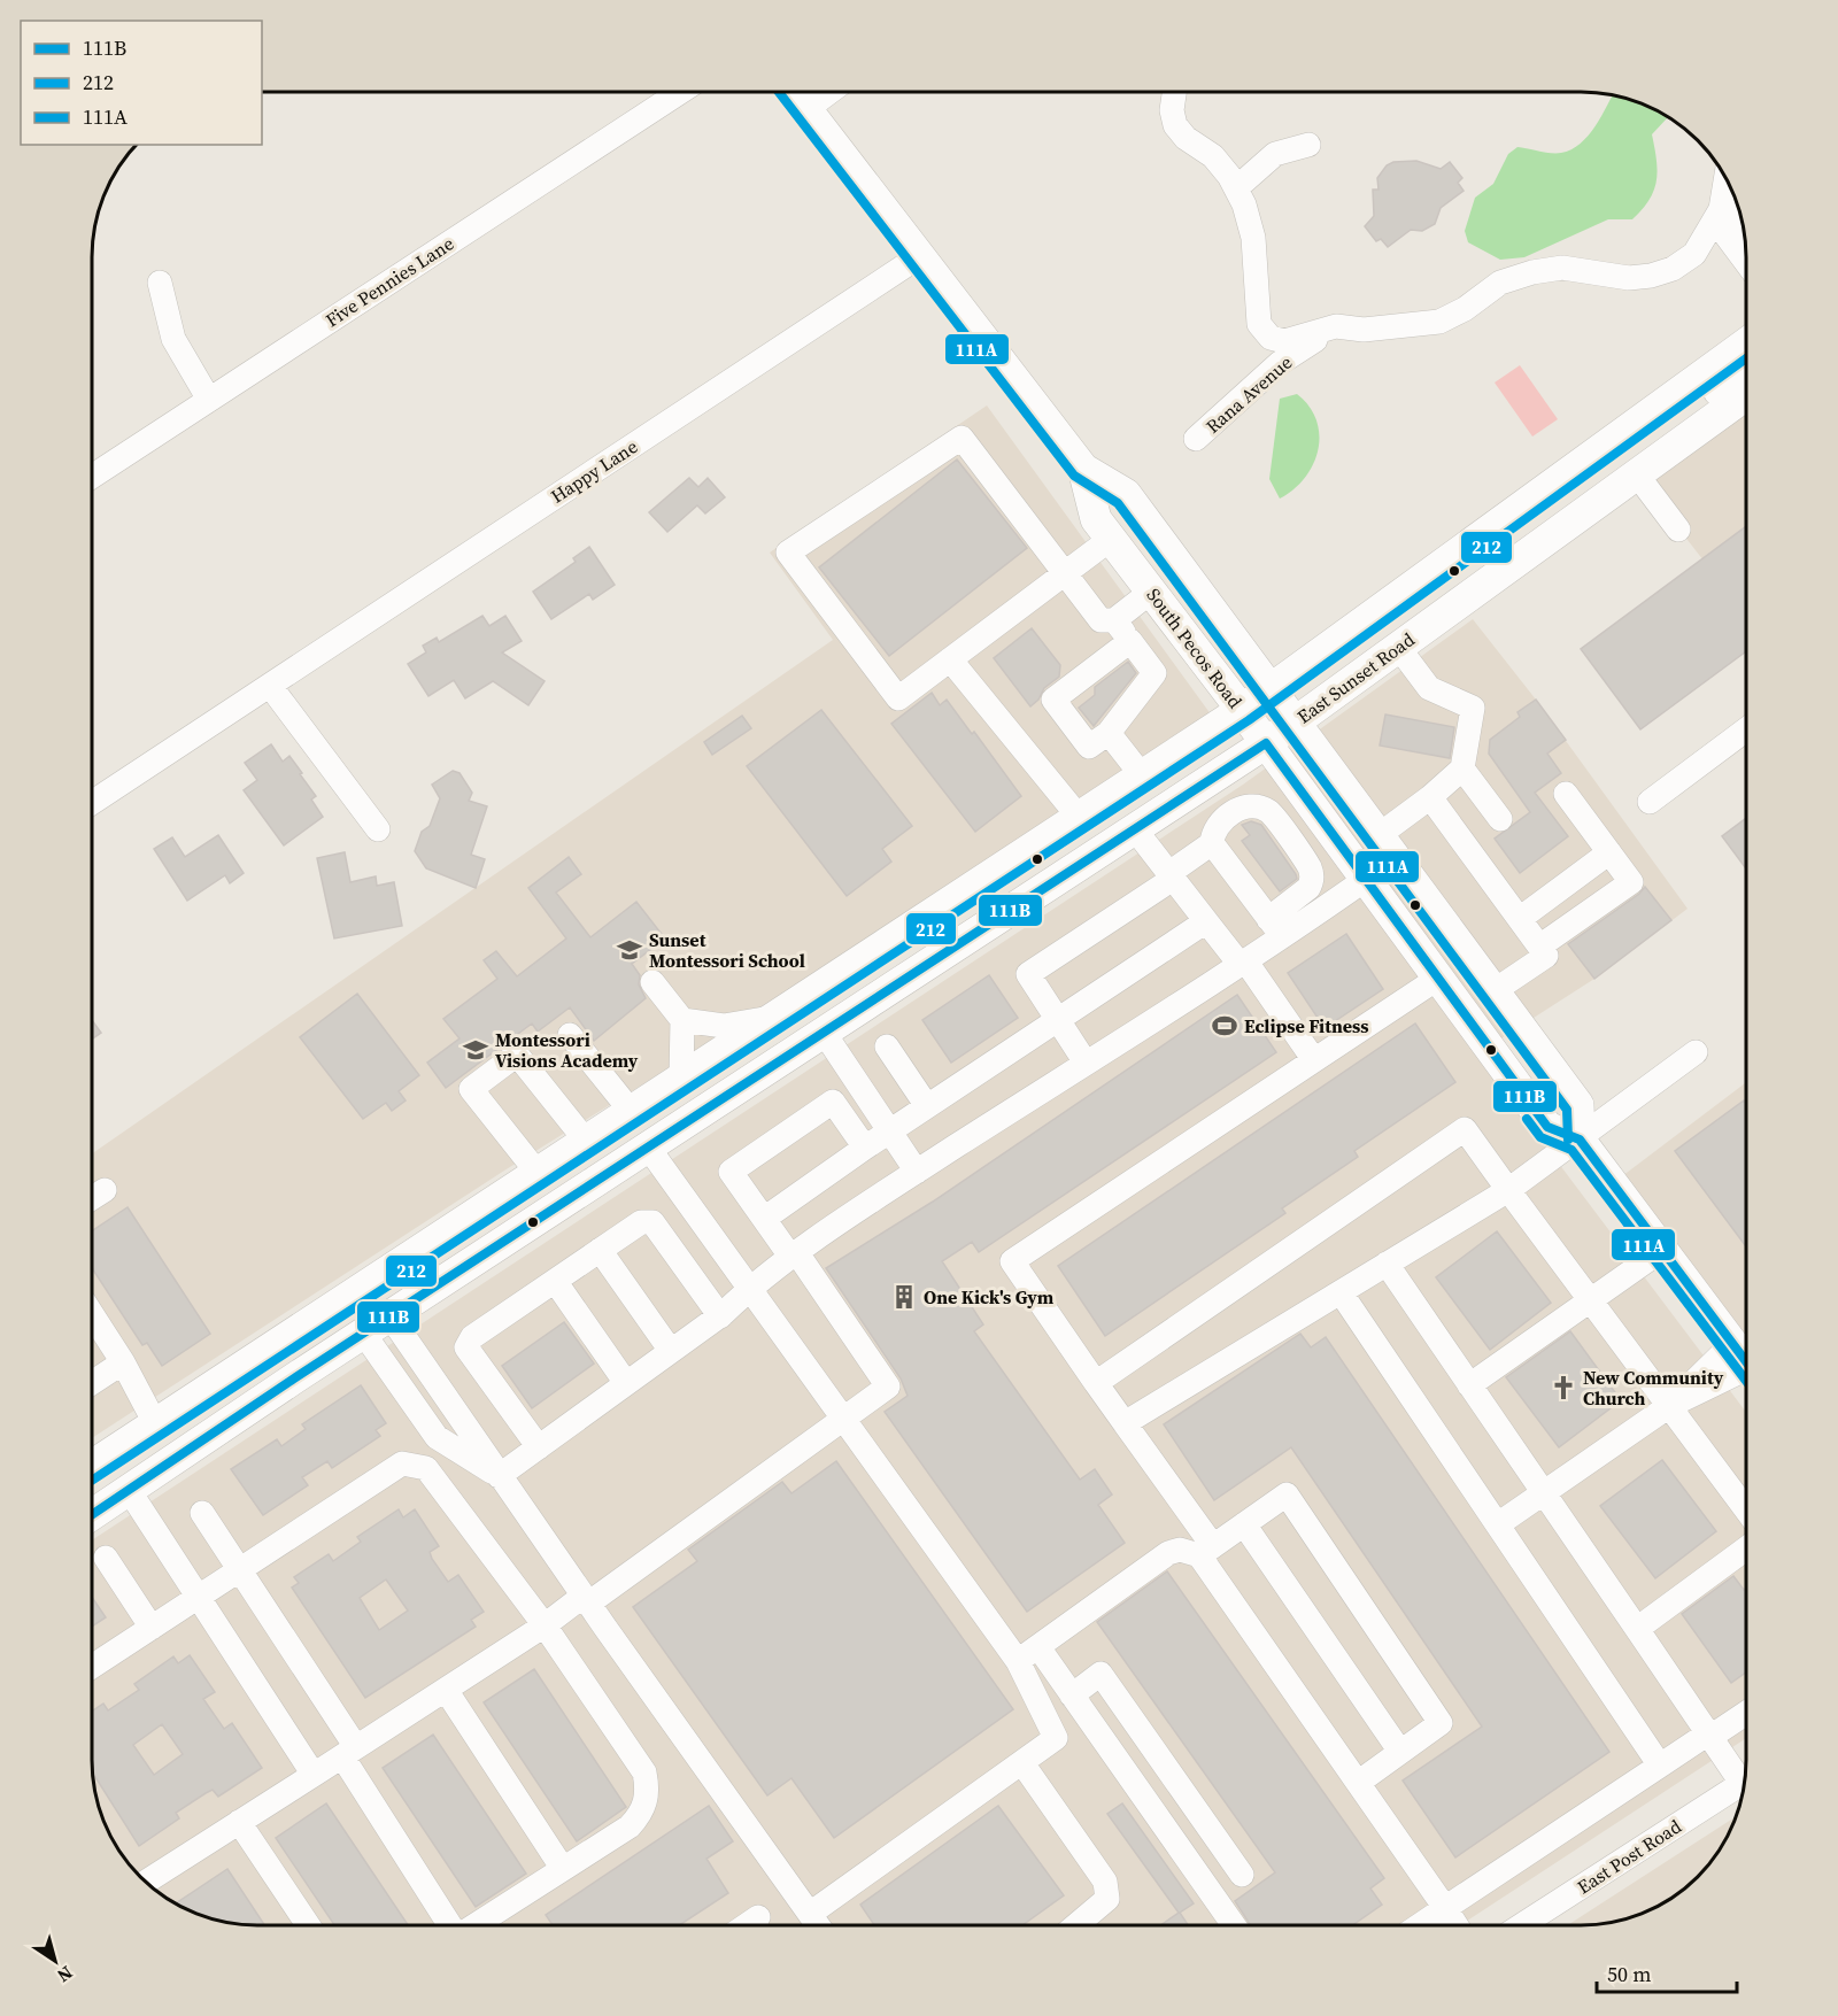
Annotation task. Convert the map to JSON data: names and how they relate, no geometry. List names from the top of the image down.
{
  "streets": {
    "main road": ["South Pecos Road", "East Sunset Road"],
    "street": [
      "Five Pennies Lane",
      "Rana Avenue",
      "Happy Lane",
      "East Post Road"
    ]
  },
  "crossings": [
    ["Happy Lane", "South Pecos Road"],
    ["South Pecos Road", "East Sunset Road"]
  ],
  "places": {
    "school or university": ["Sunset Montessori School", "Montessori Visions Academy"],
    "sports": ["Eclipse Fitness"],
    "building": ["One Kick's Gym"],
    "church": ["New Community Church"]
  },
  "lines": ["transit line 111A", "transit line 212", "transit line 111B"],
  "legend": ["111B", "212", "111A"],
  "scale_bar": "50 m",
  "north": "bottom right"
}
